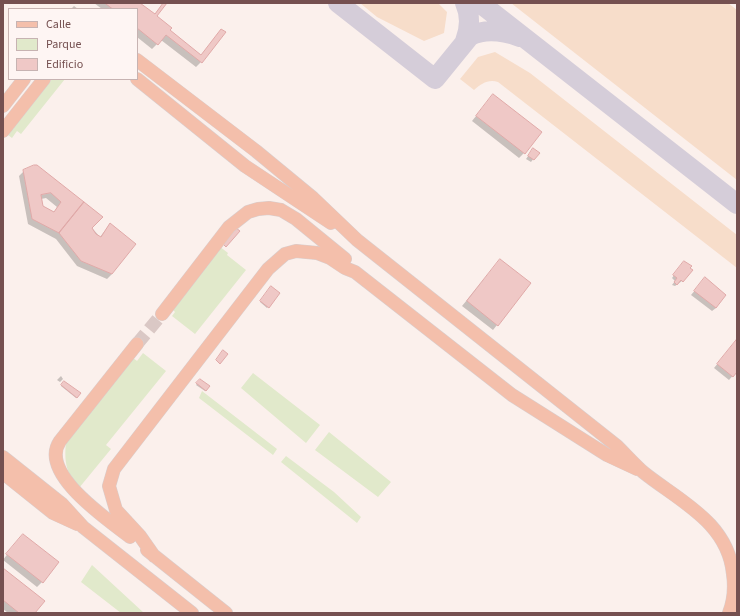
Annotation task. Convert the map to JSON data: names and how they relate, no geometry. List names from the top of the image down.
{
  "legend": ["Calle", "Parque", "Edificio"]
}
